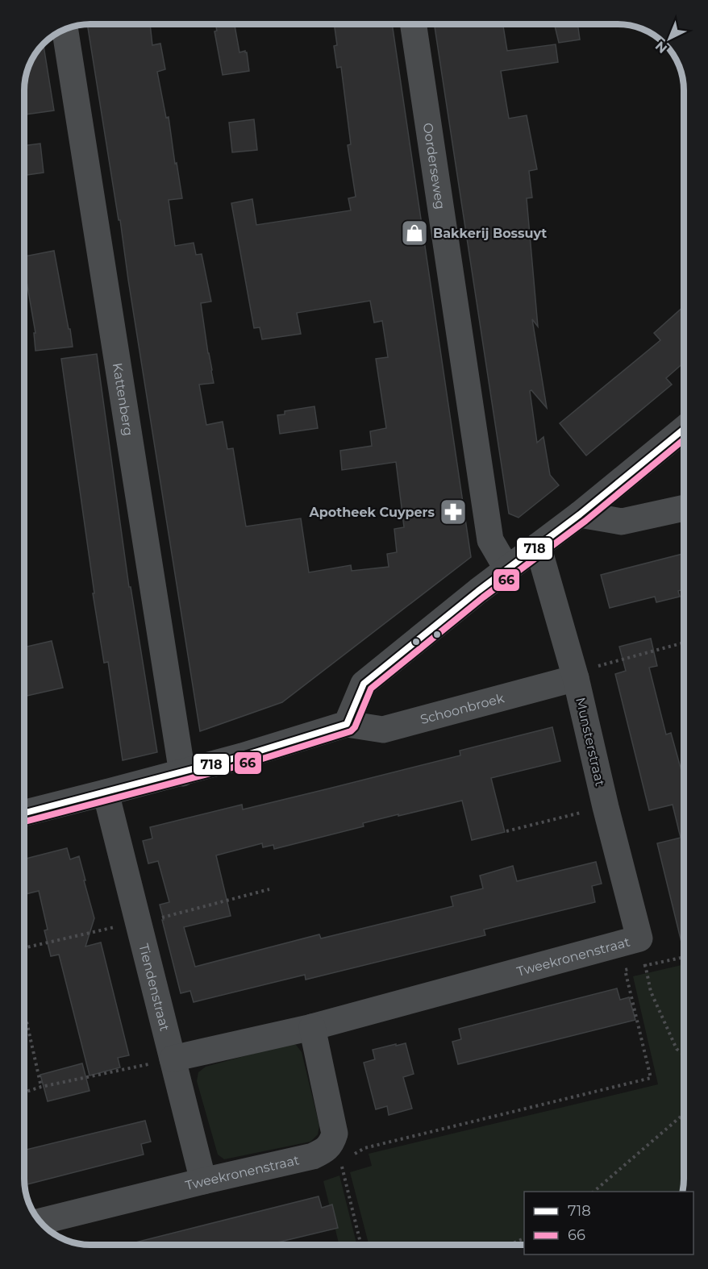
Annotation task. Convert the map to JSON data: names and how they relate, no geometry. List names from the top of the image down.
{
  "streets": {
    "street": [
      "Oorderseweg",
      "Kattenberg",
      "Schoonbroek",
      "Munsterstraat",
      "Tweekronenstraat",
      "Tiendenstraat"
    ]
  },
  "crossings": [
    ["Kattenberg", "Schoonbroek"],
    ["Schoonbroek", "Munsterstraat"],
    ["Schoonbroek", "Tiendenstraat"],
    ["Munsterstraat", "Tweekronenstraat"],
    ["Tweekronenstraat", "Tiendenstraat"]
  ],
  "places": {
    "shop": ["Bakkerij Bossuyt"],
    "pharmacy": ["Apotheek Cuypers"]
  },
  "lines": ["transit line 718", "transit line 66"],
  "legend": ["718", "66"],
  "north": "bottom left"
}
